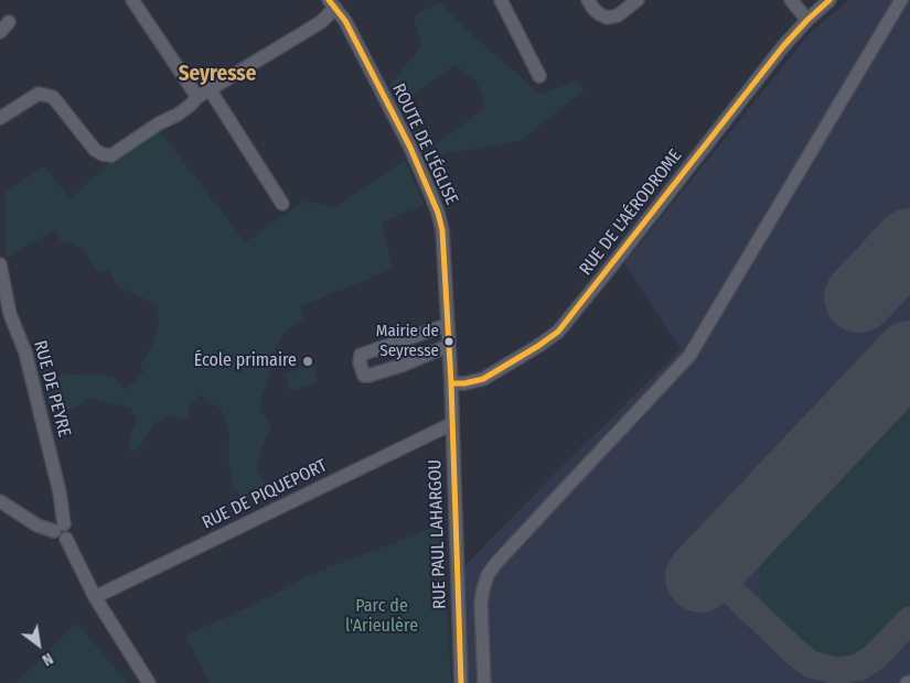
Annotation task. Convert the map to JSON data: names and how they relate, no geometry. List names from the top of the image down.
{
  "streets": {
    "street": [
      "ROUTE DE L'ÉGLISE",
      "RUE DE L'AÉRODROME",
      "RUE DE PEYRE",
      "RUE DE PIQUEPORT",
      "RUE PAUL LAHARGOU"
    ]
  },
  "crossings": [
    ["ROUTE DE L'ÉGLISE", "RUE DE L'AÉRODROME"],
    ["ROUTE DE L'ÉGLISE", "RUE PAUL LAHARGOU"],
    ["RUE DE L'AÉRODROME", "RUE PAUL LAHARGOU"],
    ["RUE DE PEYRE", "RUE DE PIQUEPORT"],
    ["RUE DE PIQUEPORT", "RUE PAUL LAHARGOU"]
  ],
  "districts": ["Seyresse"],
  "parks": ["Parc de l'Arieulère"],
  "places": ["Mairie de Seyresse", "École primaire"],
  "north": "bottom right"
}
